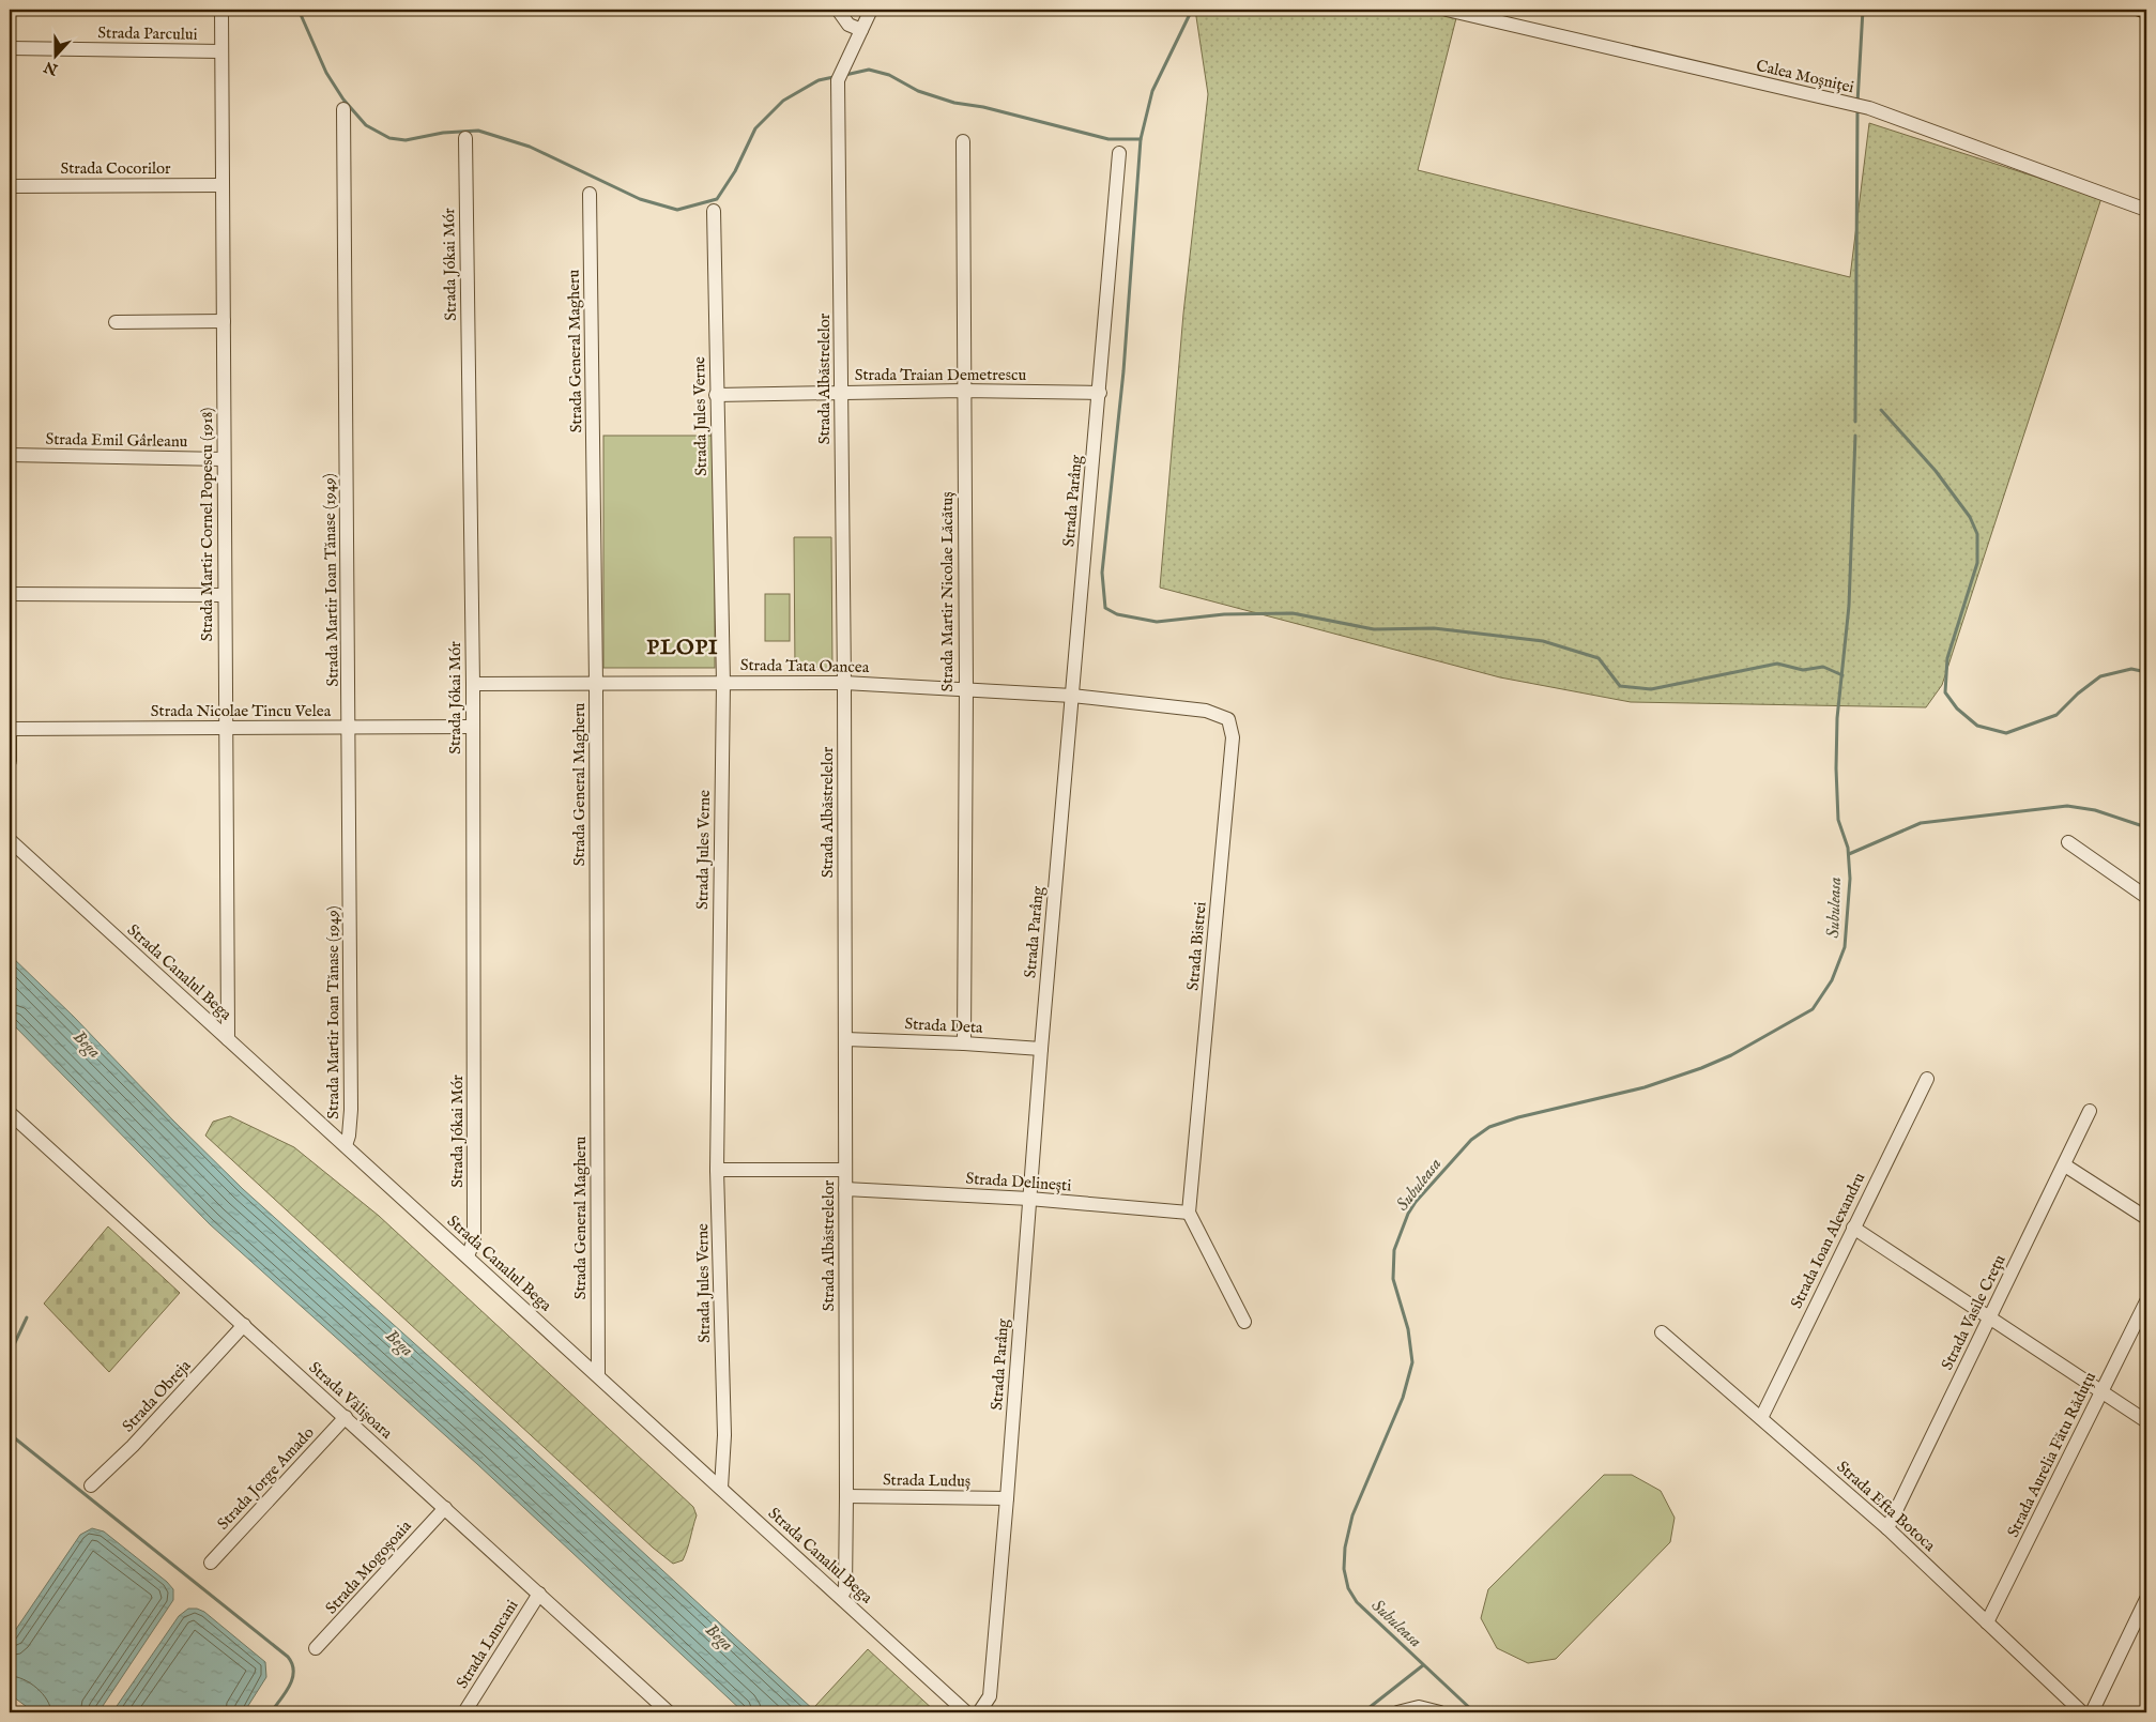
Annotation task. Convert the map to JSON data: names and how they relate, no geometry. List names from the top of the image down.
{
  "streets": {
    "street": [
      "Strada Parcului",
      "Calea Moșniței",
      "Strada Cocorilor",
      "Strada Jókai Mór",
      "Strada General Magheru",
      "Strada Traian Demetrescu",
      "Strada Albăstrelelor",
      "Strada Jules Verne",
      "Strada Emil Gârleanu",
      "Strada Parâng",
      "Strada Martir Cornel Popescu (1918)",
      "Strada Martir Ioan Tănase (1949)",
      "Strada Martir Nicolae Lăcătuș",
      "Strada Tata Oancea",
      "Strada Nicolae Tincu Velea",
      "Strada Bistrei",
      "Strada Canalul Bega",
      "Strada Deta",
      "Strada Delinești",
      "Strada Ioan Alexandru",
      "Strada Vasile Crețu",
      "Strada Obreja",
      "Strada Vălișoara",
      "Strada Aurelia Fătu Răduțu",
      "Strada Jorge Amado",
      "Strada Luduș",
      "Strada Efta Botoca",
      "Strada Mogoșoaia",
      "Strada Luncani"
    ]
  },
  "crossings": [
    ["Strada Parcului", "Strada Martir Cornel Popescu (1918)"],
    ["Strada Cocorilor", "Strada Martir Cornel Popescu (1918)"],
    ["Strada Jókai Mór", "Strada Tata Oancea"],
    ["Strada Jókai Mór", "Strada Nicolae Tincu Velea"],
    ["Strada Jókai Mór", "Strada Canalul Bega"],
    ["Strada General Magheru", "Strada Tata Oancea"],
    ["Strada General Magheru", "Strada Canalul Bega"],
    ["Strada Traian Demetrescu", "Strada Albăstrelelor"],
    ["Strada Traian Demetrescu", "Strada Jules Verne"],
    ["Strada Traian Demetrescu", "Strada Parâng"],
    ["Strada Traian Demetrescu", "Strada Martir Nicolae Lăcătuș"],
    ["Strada Albăstrelelor", "Strada Tata Oancea"],
    ["Strada Albăstrelelor", "Strada Canalul Bega"],
    ["Strada Albăstrelelor", "Strada Deta"],
    ["Strada Albăstrelelor", "Strada Delinești"],
    ["Strada Albăstrelelor", "Strada Luduș"],
    ["Strada Jules Verne", "Strada Tata Oancea"],
    ["Strada Jules Verne", "Strada Canalul Bega"],
    ["Strada Emil Gârleanu", "Strada Martir Cornel Popescu (1918)"],
    ["Strada Parâng", "Strada Tata Oancea"],
    ["Strada Parâng", "Strada Bistrei"],
    ["Strada Parâng", "Strada Deta"],
    ["Strada Parâng", "Strada Delinești"],
    ["Strada Parâng", "Strada Luduș"],
    ["Strada Martir Cornel Popescu (1918)", "Strada Nicolae Tincu Velea"],
    ["Strada Martir Cornel Popescu (1918)", "Strada Canalul Bega"],
    ["Strada Martir Ioan Tănase (1949)", "Strada Nicolae Tincu Velea"],
    ["Strada Martir Ioan Tănase (1949)", "Strada Canalul Bega"],
    ["Strada Martir Nicolae Lăcătuș", "Strada Tata Oancea"],
    ["Strada Martir Nicolae Lăcătuș", "Strada Deta"],
    ["Strada Tata Oancea", "Strada Bistrei"],
    ["Strada Bistrei", "Strada Delinești"],
    ["Strada Ioan Alexandru", "Strada Efta Botoca"],
    ["Strada Vasile Crețu", "Strada Efta Botoca"],
    ["Strada Obreja", "Strada Vălișoara"],
    ["Strada Vălișoara", "Strada Jorge Amado"],
    ["Strada Vălișoara", "Strada Mogoșoaia"],
    ["Strada Vălișoara", "Strada Luncani"],
    ["Strada Aurelia Fătu Răduțu", "Strada Efta Botoca"]
  ],
  "districts": ["PLOPI"],
  "water": ["Subuleasa", "Bega"],
  "north": "bottom"
}
